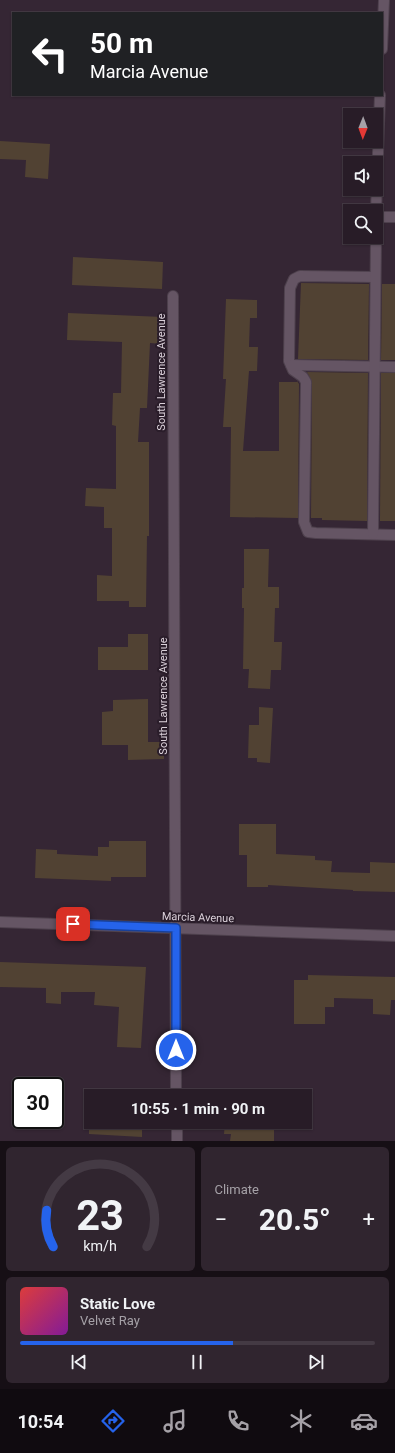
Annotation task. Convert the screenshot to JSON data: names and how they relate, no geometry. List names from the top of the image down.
{
  "streets": {
    "street": ["South Lawrence Avenue", "Marcia Avenue"]
  },
  "crossings": [
    ["South Lawrence Avenue", "Marcia Avenue"]
  ],
  "north": "bottom",
  "page": {
    "turn": ["50 m", "Marcia Avenue"],
    "limit": "30",
    "trip": "10:55 · 1 min · 90 m",
    "tile": "Climate",
    "heat": ["−", "20.5°", "+"],
    "song": ["Static Love", "Velvet Ray"],
    "tabs": "10:54",
    "gauge": ["23", "km/h"]
  }
}
